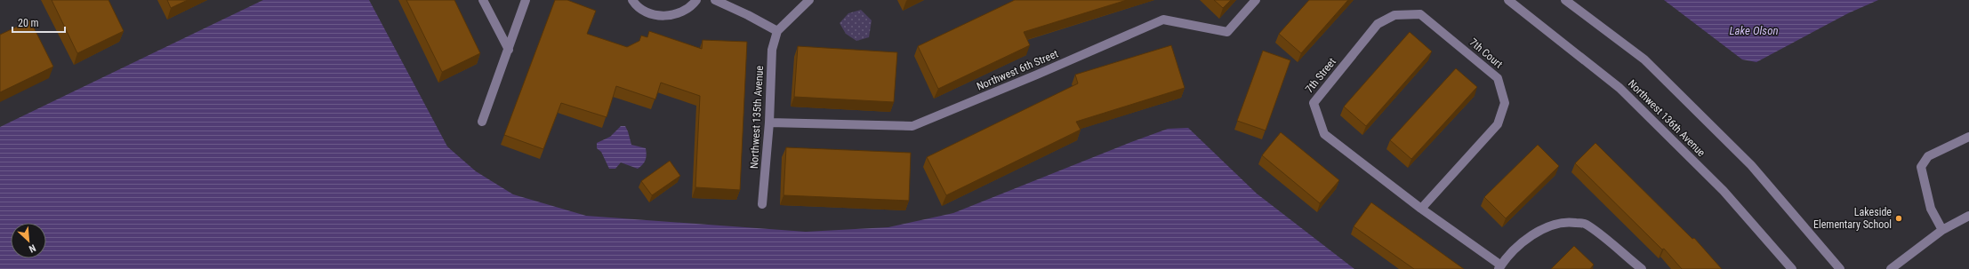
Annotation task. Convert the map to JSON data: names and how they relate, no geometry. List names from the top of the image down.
{
  "streets": {
    "street": [
      "7th Court",
      "Northwest 6th Street",
      "7th Street",
      "Northwest 135th Avenue",
      "Northwest 136th Avenue"
    ]
  },
  "crossings": [
    ["7th Court", "7th Street"],
    ["Northwest 6th Street", "Northwest 135th Avenue"]
  ],
  "water": ["Lake Olson"],
  "places": ["Lakeside Elementary School"],
  "scale_bar": "20 m",
  "north": "bottom right"
}
